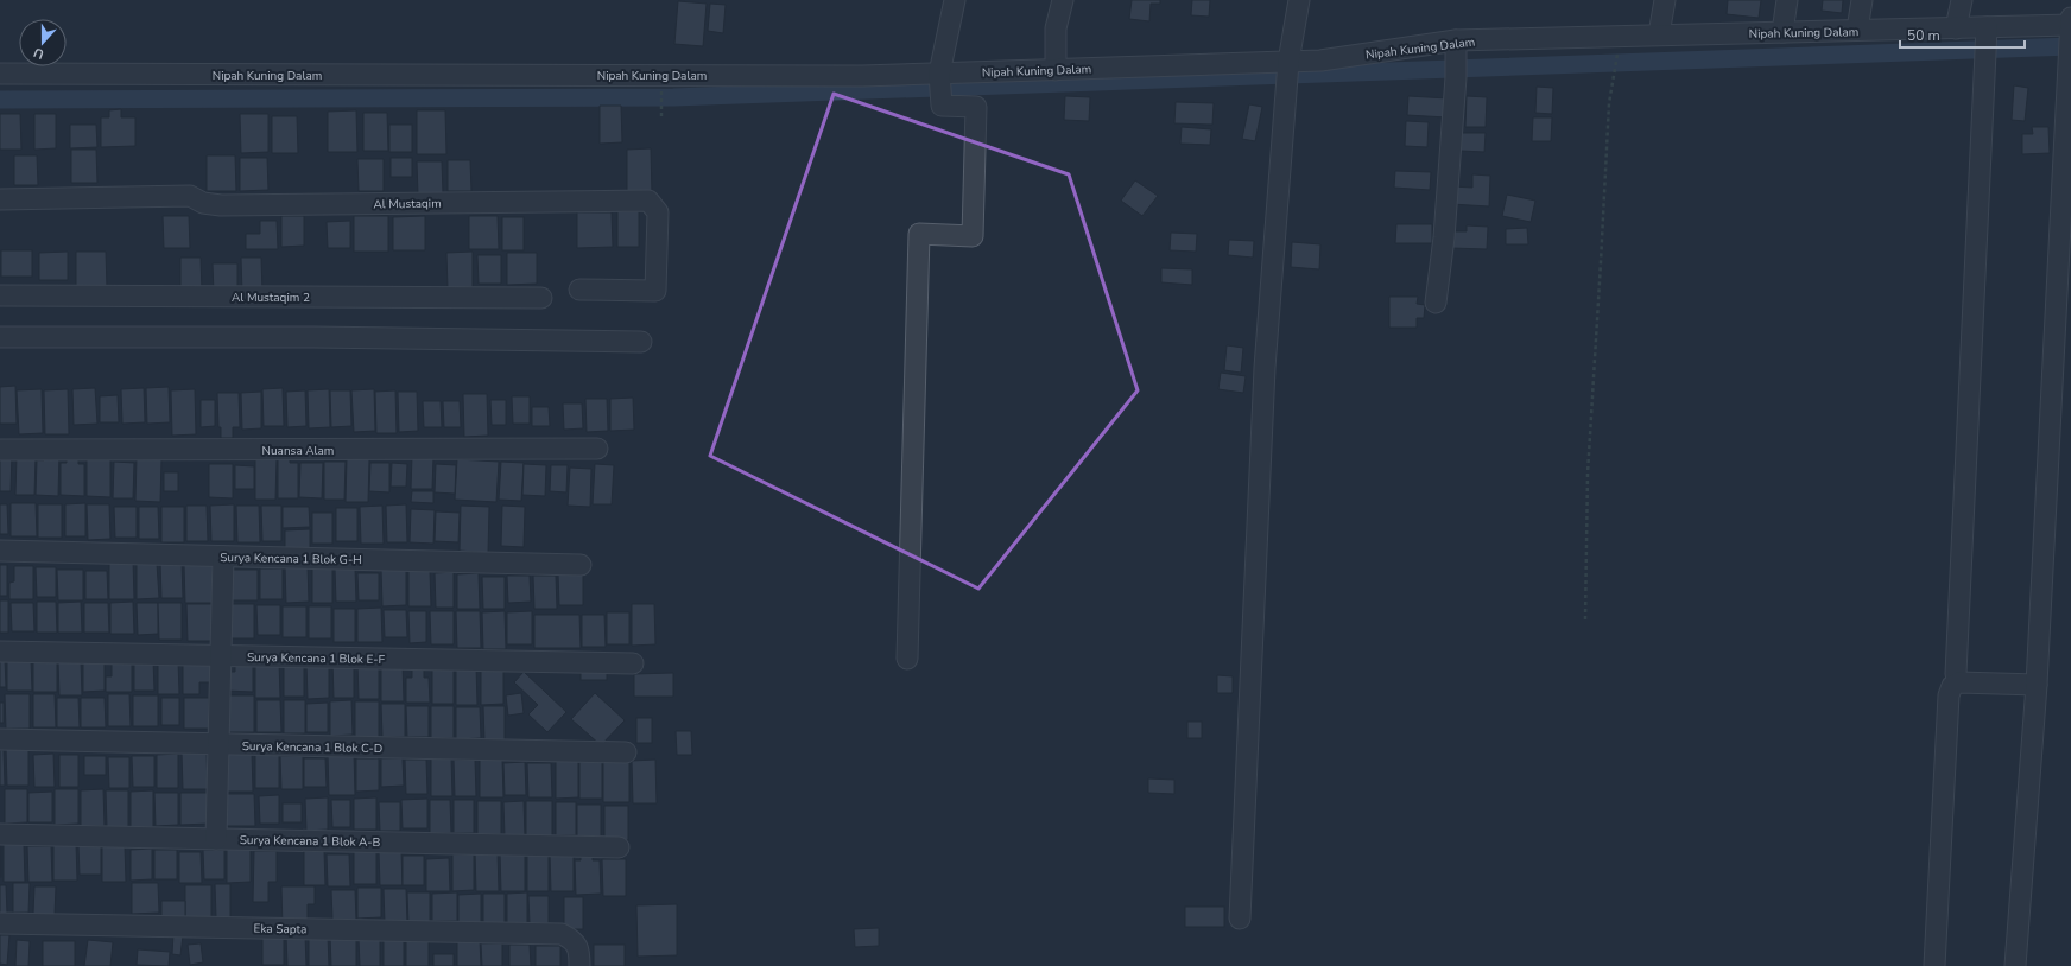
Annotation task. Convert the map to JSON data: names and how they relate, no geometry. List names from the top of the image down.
{
  "streets": {
    "street": [
      "Nipah Kuning Dalam",
      "Al Mustaqim",
      "Al Mustaqim 2",
      "Nuansa Alam",
      "Surya Kencana 1 Blok G-H",
      "Surya Kencana 1 Blok E-F",
      "Surya Kencana 1 Blok C-D",
      "Surya Kencana 1 Blok A-B",
      "Eka Sapta"
    ]
  },
  "scale_bar": "50 m",
  "north": "bottom"
}
